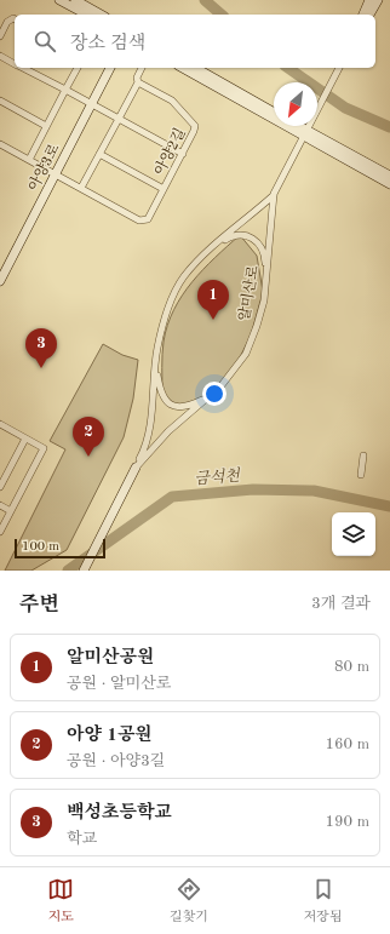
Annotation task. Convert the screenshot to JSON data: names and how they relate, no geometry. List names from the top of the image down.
{
  "streets": {
    "street": ["아양2길", "아양3로", "알미산로"]
  },
  "crossings": [
    ["아양2길", "아양3로"]
  ],
  "water": ["금석천"],
  "scale_bar": "100 m",
  "north": "bottom left",
  "page": {
    "search": "장소 검색",
    "pins": ["1", "3", "2"],
    "scale": "100 m",
    "heading": ["주변", "3개 결과"],
    "list": [
      {
        "mark": "1",
        "name": "알미산공원",
        "note": "공원 · 알미산로",
        "value": "80 m"
      },
      {
        "mark": "2",
        "name": "아양 1공원",
        "note": "공원 · 아양3길",
        "value": "160 m"
      },
      {
        "mark": "3",
        "name": "백성초등학교",
        "note": "학교",
        "value": "190 m"
      }
    ],
    "nav": ["지도", "길찾기", "저장됨"]
  }
}
